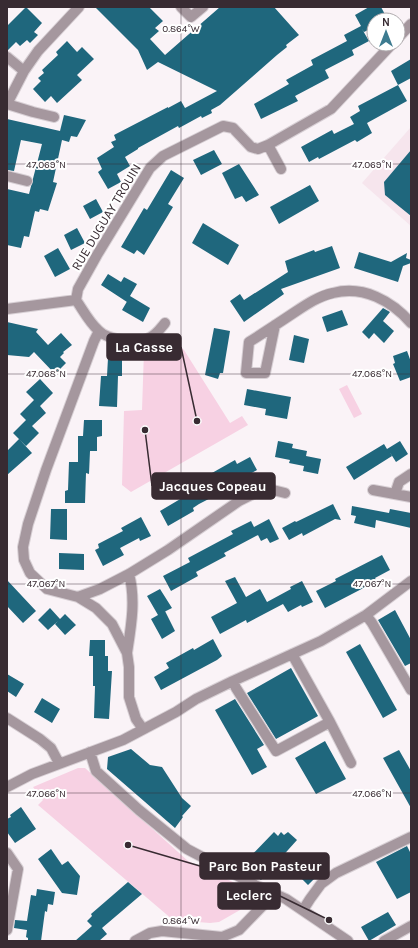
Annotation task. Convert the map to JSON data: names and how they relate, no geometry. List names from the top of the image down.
{
  "streets": {
    "street": ["RUE DUGUAY TROUIN"]
  },
  "places": [
    "La Casse",
    "Jacques Copeau",
    "Parc Bon Pasteur",
    "Leclerc"
  ],
  "north": "top",
  "coordinates": [
    "0.864°W",
    "47.069°N",
    "47.068°N",
    "47.067°N",
    "47.066°N"
  ]
}
